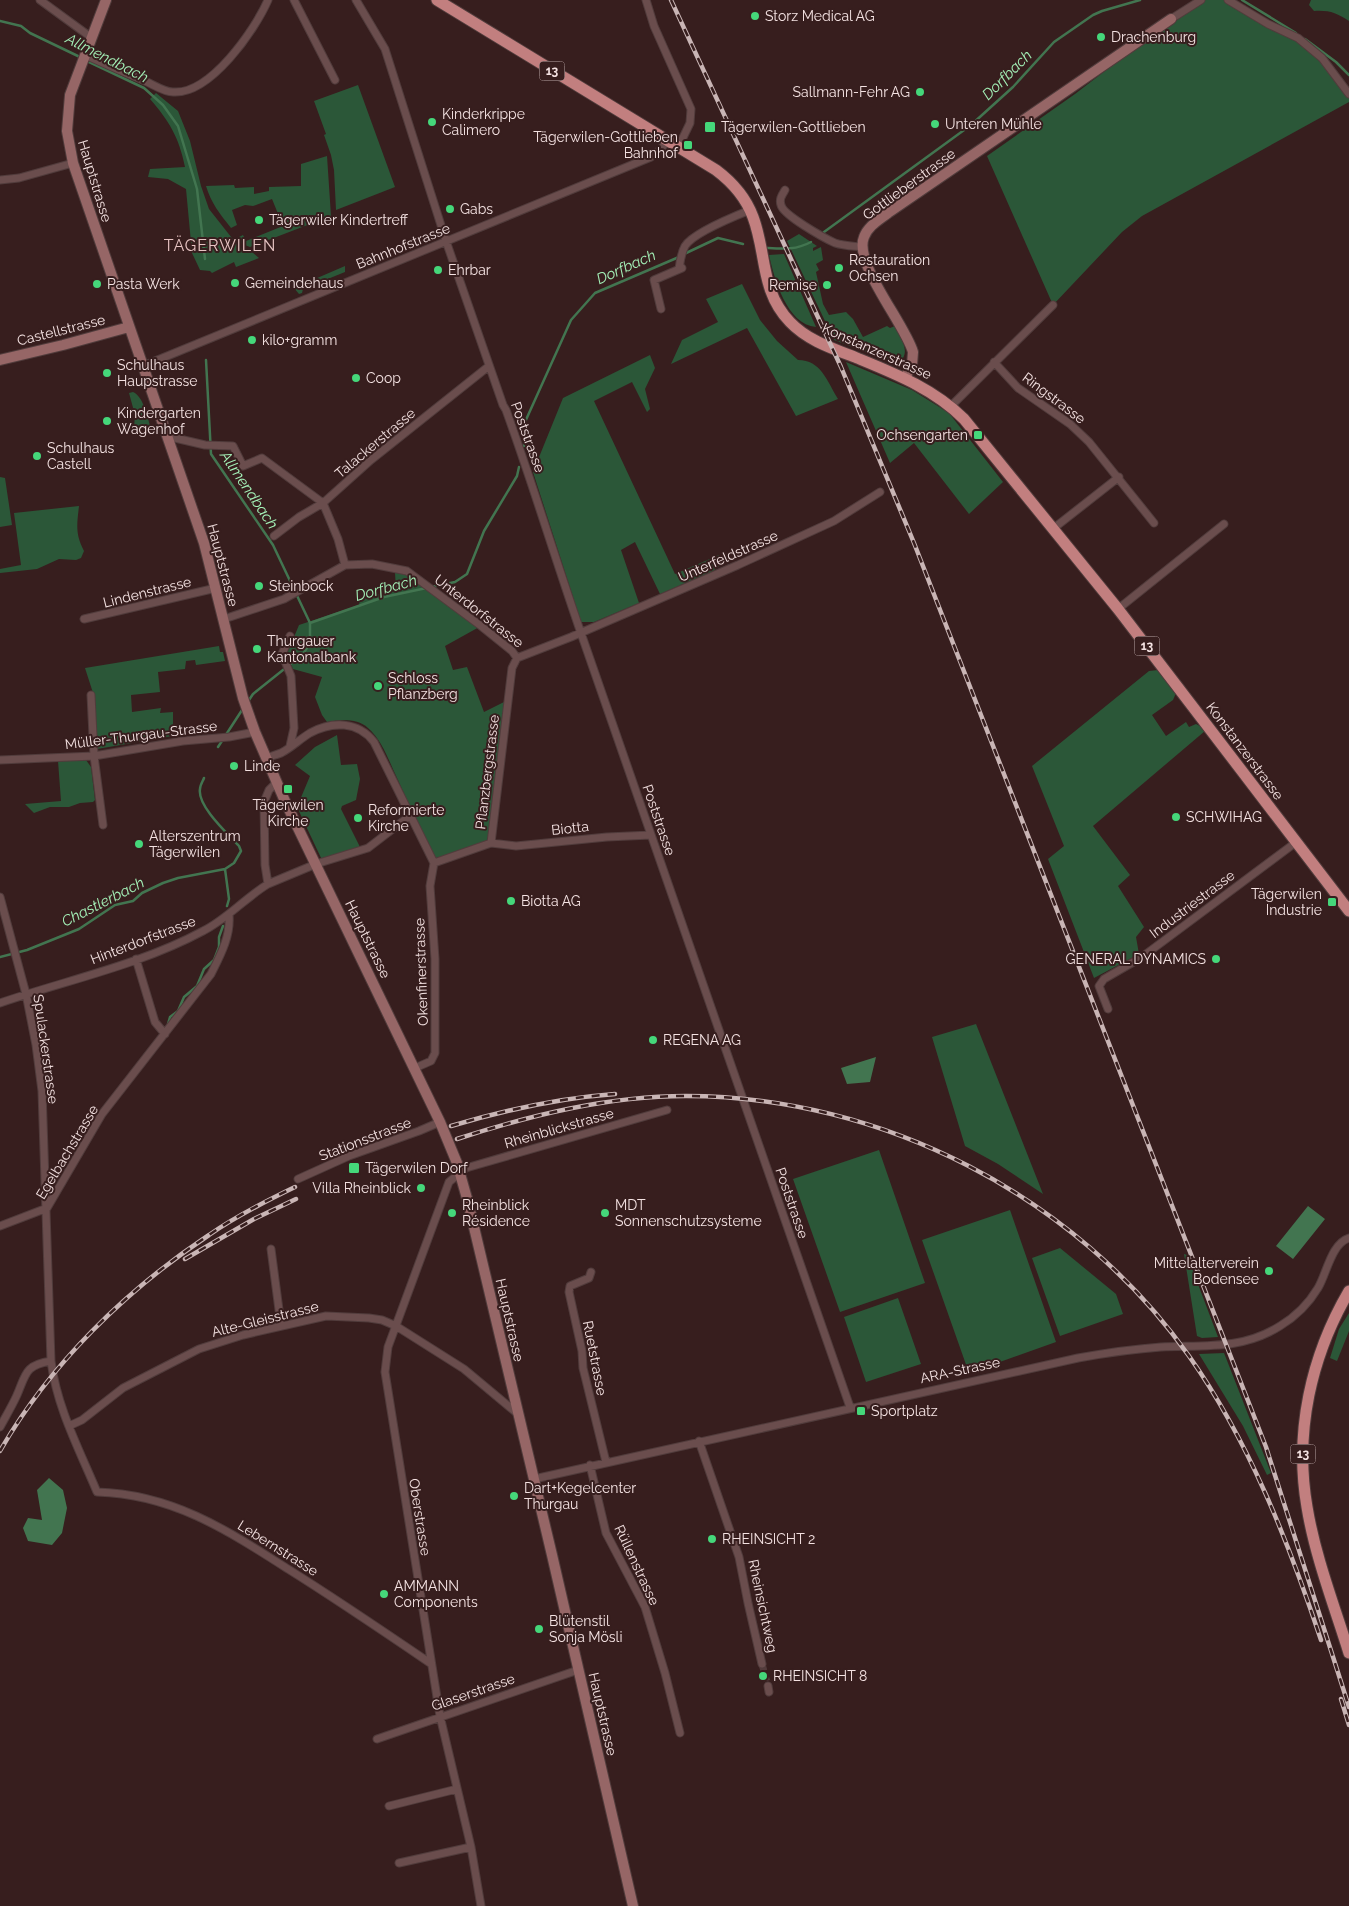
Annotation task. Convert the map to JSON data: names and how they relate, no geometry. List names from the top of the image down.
{
  "streets": {
    "main road": ["13", "Konstanzerstrasse"],
    "street": [
      "Hauptstrasse",
      "Gottlieberstrasse",
      "Bahnhofstrasse",
      "Castellstrasse",
      "Ringstrasse",
      "Poststrasse",
      "Talackerstrasse",
      "Unterfeldstrasse",
      "Lindenstrasse",
      "Unterdorfstrasse",
      "Müller-Thurgau-Strasse",
      "Pflanzbergstrasse",
      "Biotta",
      "Industriestrasse",
      "Hinterdorfstrasse",
      "Okenfinerstrasse",
      "Spulackerstrasse",
      "Rheinblickstrasse",
      "Stationsstrasse",
      "Egelbachstrasse",
      "Alte-Gleisstrasse",
      "Ruetstrasse",
      "ARA-Strasse",
      "Oberstrasse",
      "Lebernstrasse",
      "Rüllenstrasse",
      "Rheinsichtweg",
      "Glaserstrasse"
    ]
  },
  "crossings": [
    ["Hauptstrasse", "Bahnhofstrasse"],
    ["Hauptstrasse", "Castellstrasse"],
    ["Hauptstrasse", "Lindenstrasse"],
    ["Hauptstrasse", "Unterdorfstrasse"],
    ["Hauptstrasse", "Müller-Thurgau-Strasse"],
    ["Hauptstrasse", "Hinterdorfstrasse"],
    ["Hauptstrasse", "Okenfinerstrasse"],
    ["Hauptstrasse", "Rheinblickstrasse"],
    ["Hauptstrasse", "Stationsstrasse"],
    ["Hauptstrasse", "Alte-Gleisstrasse"],
    ["Hauptstrasse", "ARA-Strasse"],
    ["Hauptstrasse", "Oberstrasse"],
    ["Hauptstrasse", "Glaserstrasse"],
    ["Bahnhofstrasse", "Konstanzerstrasse"],
    ["Bahnhofstrasse", "Poststrasse"],
    ["Konstanzerstrasse", "Industriestrasse"],
    ["Poststrasse", "Talackerstrasse"],
    ["Poststrasse", "Unterfeldstrasse"],
    ["Poststrasse", "Unterdorfstrasse"],
    ["Poststrasse", "Biotta"],
    ["Poststrasse", "ARA-Strasse"],
    ["Unterfeldstrasse", "Unterdorfstrasse"],
    ["Unterdorfstrasse", "Pflanzbergstrasse"],
    ["Pflanzbergstrasse", "Biotta"],
    ["Pflanzbergstrasse", "Okenfinerstrasse"],
    ["Hinterdorfstrasse", "Spulackerstrasse"],
    ["Hinterdorfstrasse", "Egelbachstrasse"],
    ["Spulackerstrasse", "Egelbachstrasse"],
    ["Rheinblickstrasse", "Oberstrasse"],
    ["Egelbachstrasse", "Alte-Gleisstrasse"],
    ["Egelbachstrasse", "Lebernstrasse"],
    ["Alte-Gleisstrasse", "Oberstrasse"],
    ["Ruetstrasse", "ARA-Strasse"],
    ["ARA-Strasse", "Rüllenstrasse"],
    ["ARA-Strasse", "Rheinsichtweg"],
    ["Oberstrasse", "Lebernstrasse"],
    ["Oberstrasse", "Glaserstrasse"]
  ],
  "districts": ["TÄGERWILEN"],
  "water": ["Allmendbach", "Dorfbach", "Chastlerbach"],
  "places": {
    "other": [
      "Storz Medical AG",
      "Drachenburg",
      "Sallmann-Fehr AG",
      "Kinderkrippe Calimero",
      "Unteren Mühle",
      "Gabs",
      "Tägerwiler Kindertreff",
      "Restauration Ochsen",
      "Ehrbar",
      "Gemeindehaus",
      "Pasta Werk",
      "Remise",
      "kilo+gramm",
      "Schulhaus Haupstrasse",
      "Coop",
      "Kindergarten Wagenhof",
      "Schulhaus Castell",
      "Steinbock",
      "Thurgauer Kantonalbank",
      "Schloss Pflanzberg",
      "Linde",
      "SCHWIHAG",
      "Reformierte Kirche",
      "Alterszentrum Tägerwilen",
      "Biotta AG",
      "GENERAL DYNAMICS",
      "REGENA AG",
      "Villa Rheinblick",
      "Rheinblick Résidence",
      "MDT Sonnenschutzsysteme",
      "Mittelalterverein Bodensee",
      "Dart+Kegelcenter Thurgau",
      "RHEINSICHT 2",
      "AMMANN Components",
      "Blütenstil Sonja Mösli",
      "RHEINSICHT 8"
    ],
    "transit": [
      "Tägerwilen-Gottlieben",
      "Tägerwilen-Gottlieben Bahnhof",
      "Ochsengarten",
      "Tägerwilen Kirche",
      "Tägerwilen Industrie",
      "Tägerwilen Dorf",
      "Sportplatz"
    ]
  }
}
